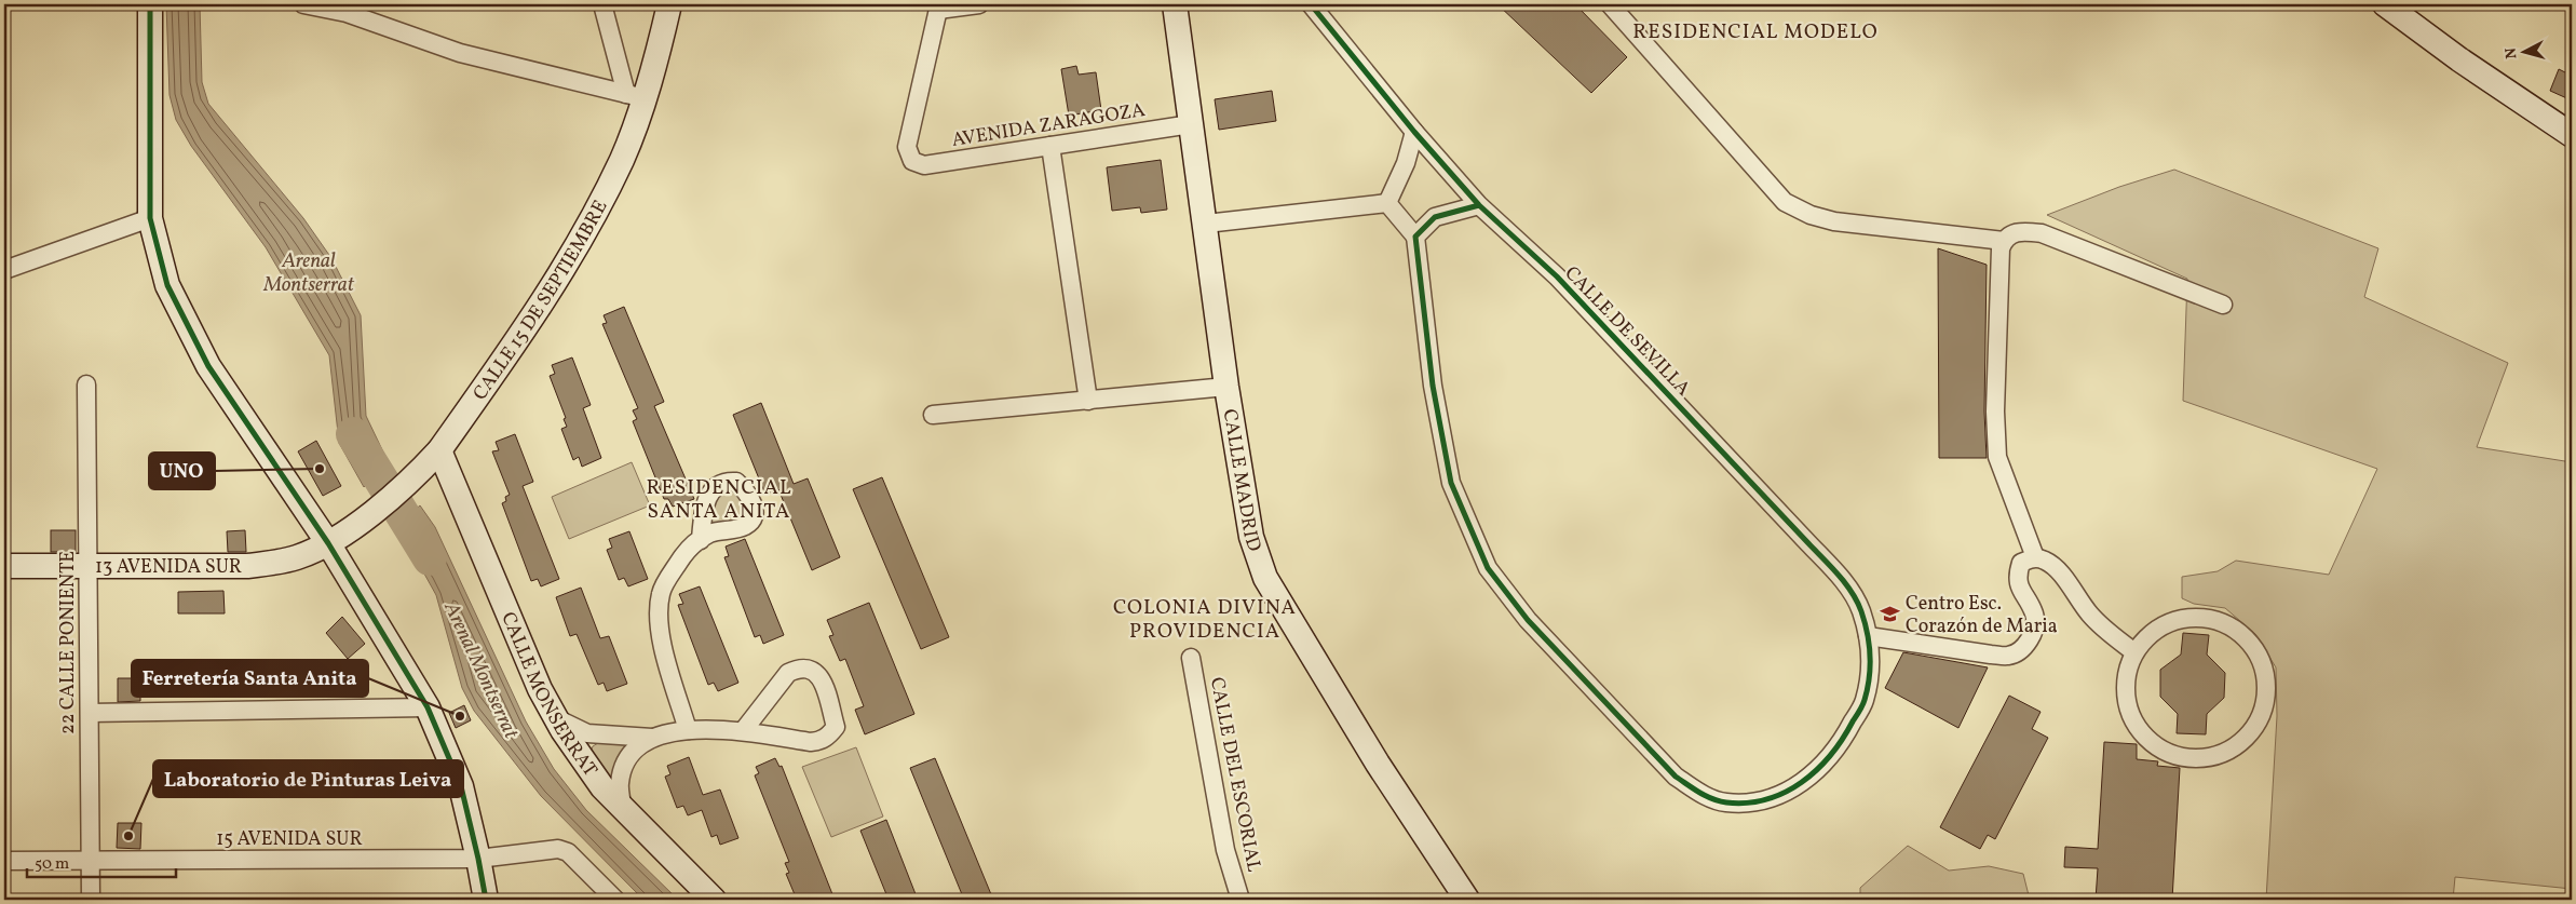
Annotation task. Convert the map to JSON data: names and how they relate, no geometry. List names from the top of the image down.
{
  "streets": {
    "street": [
      "AVENIDA ZARAGOZA",
      "CALLE 15 DE SEPTIEMBRE",
      "CALLE DE SEVILLA",
      "CALLE MADRID",
      "13 AVENIDA SUR",
      "22 CALLE PONIENTE",
      "CALLE MONSERRAT",
      "CALLE DEL ESCORIAL",
      "15 AVENIDA SUR"
    ]
  },
  "crossings": [
    ["AVENIDA ZARAGOZA", "CALLE MADRID"],
    ["CALLE 15 DE SEPTIEMBRE", "13 AVENIDA SUR"],
    ["CALLE 15 DE SEPTIEMBRE", "CALLE MONSERRAT"],
    ["13 AVENIDA SUR", "22 CALLE PONIENTE"],
    ["22 CALLE PONIENTE", "15 AVENIDA SUR"]
  ],
  "districts": ["RESIDENCIAL MODELO", "RESIDENCIAL SANTA ANITA", "COLONIA DIVINA PROVIDENCIA"],
  "water": ["Arenal Montserrat"],
  "places": {
    "other": ["UNO", "Ferretería Santa Anita", "Laboratorio de Pinturas Leiva"],
    "school or university": ["Centro Esc. Corazón de Maria"]
  },
  "scale_bar": "50 m",
  "north": "left"
}
